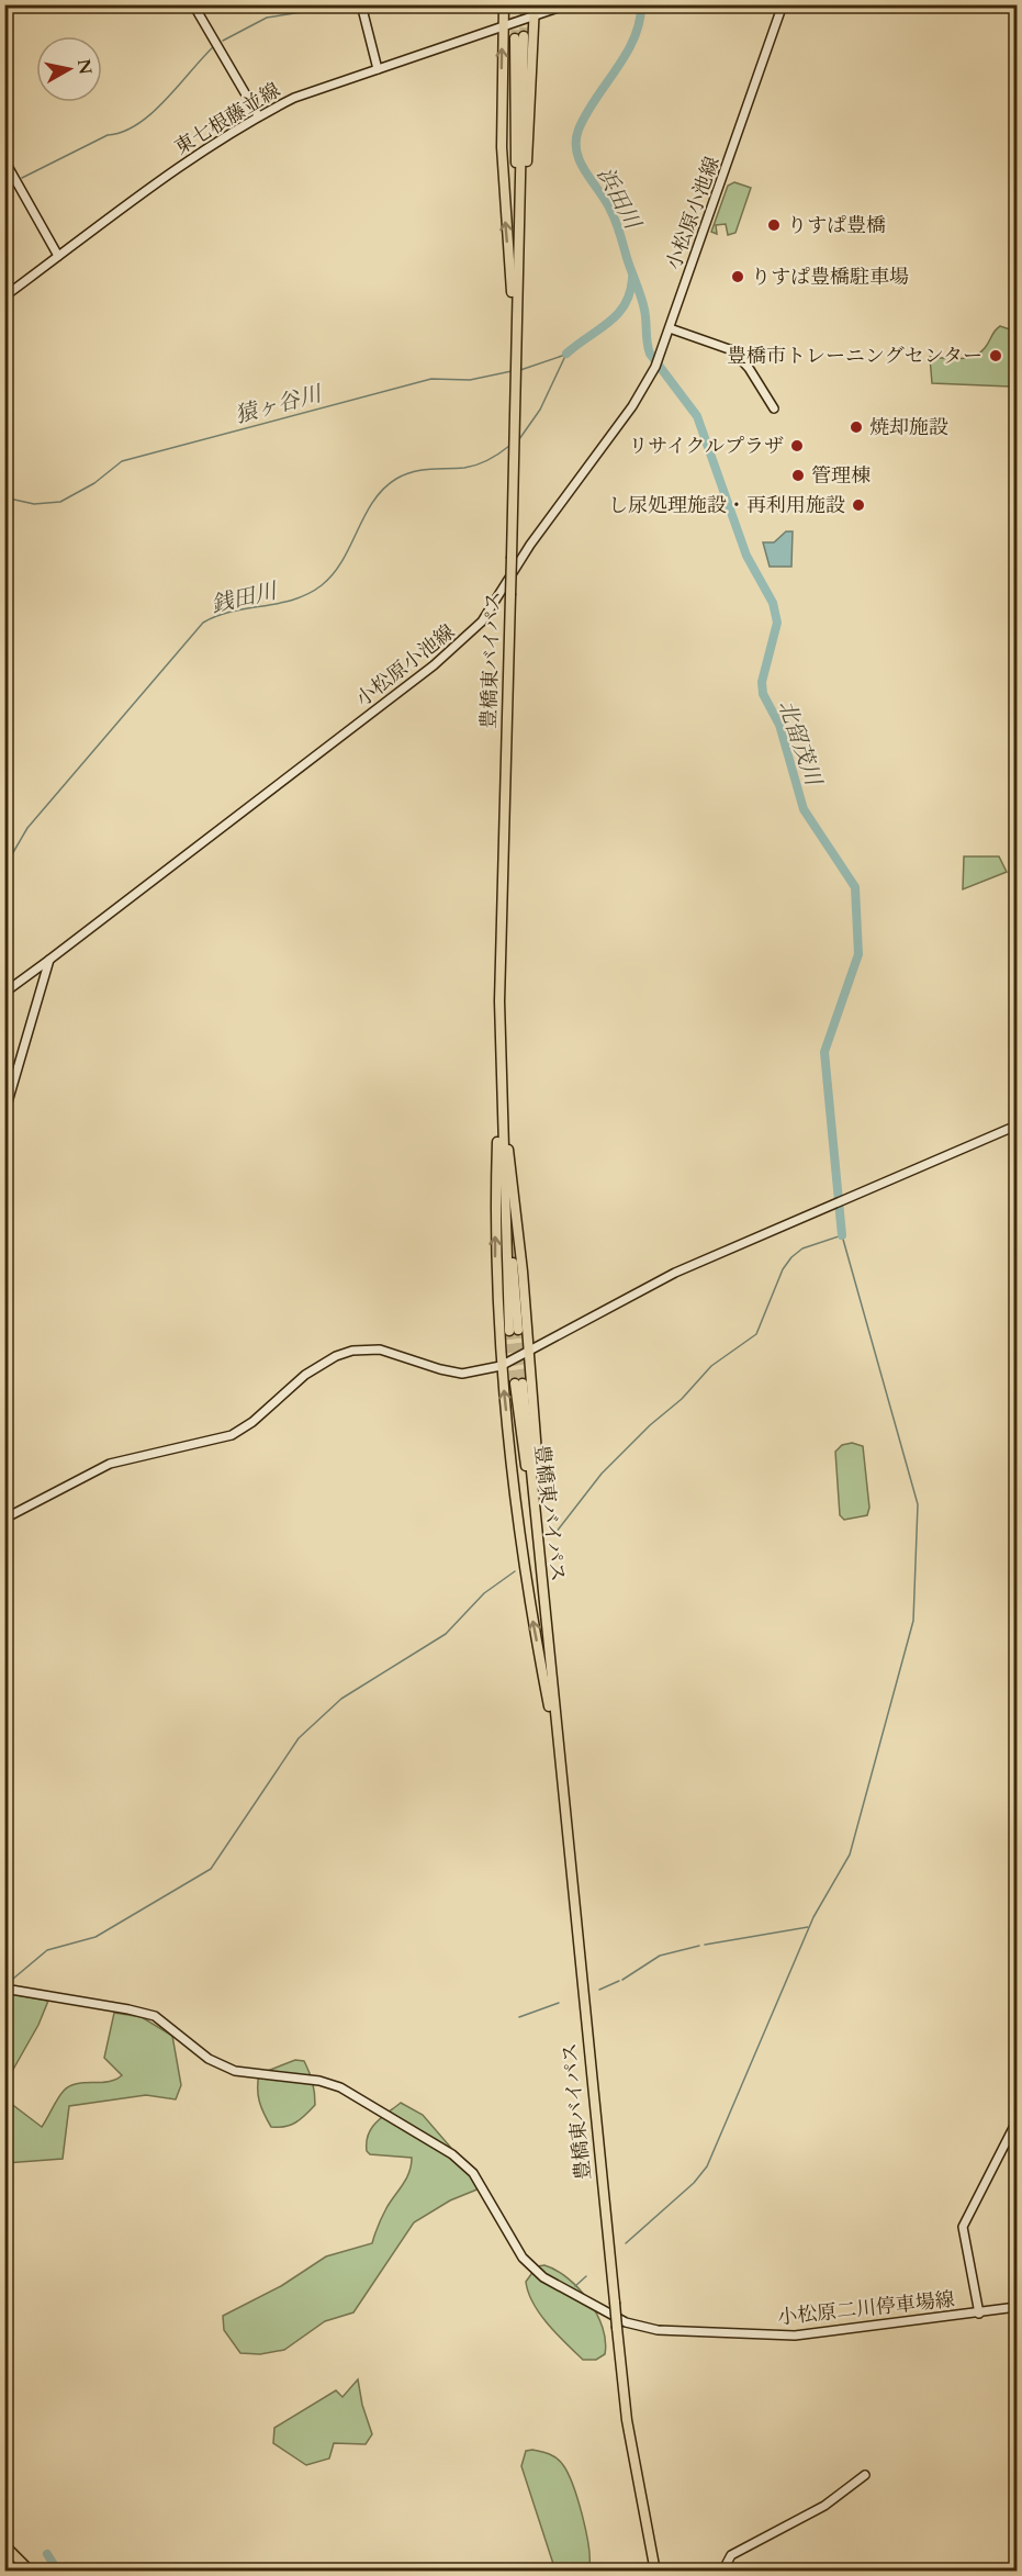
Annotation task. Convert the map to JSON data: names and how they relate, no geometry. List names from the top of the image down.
{
  "streets": {
    "highway": ["豊橋東バイパス"],
    "main road": ["東七根藤並線", "小松原小池線", "小松原二川停車場線"]
  },
  "water": [
    "浜田川",
    "猿ヶ谷川",
    "銭田川",
    "北留茂川"
  ],
  "places": [
    "りすぱ豊橋",
    "りすぱ豊橋駐車場",
    "豊橋市トレーニングセンター",
    "焼却施設",
    "リサイクルプラザ",
    "管理棟",
    "し尿処理施設・再利用施設"
  ],
  "north": "right"
}
